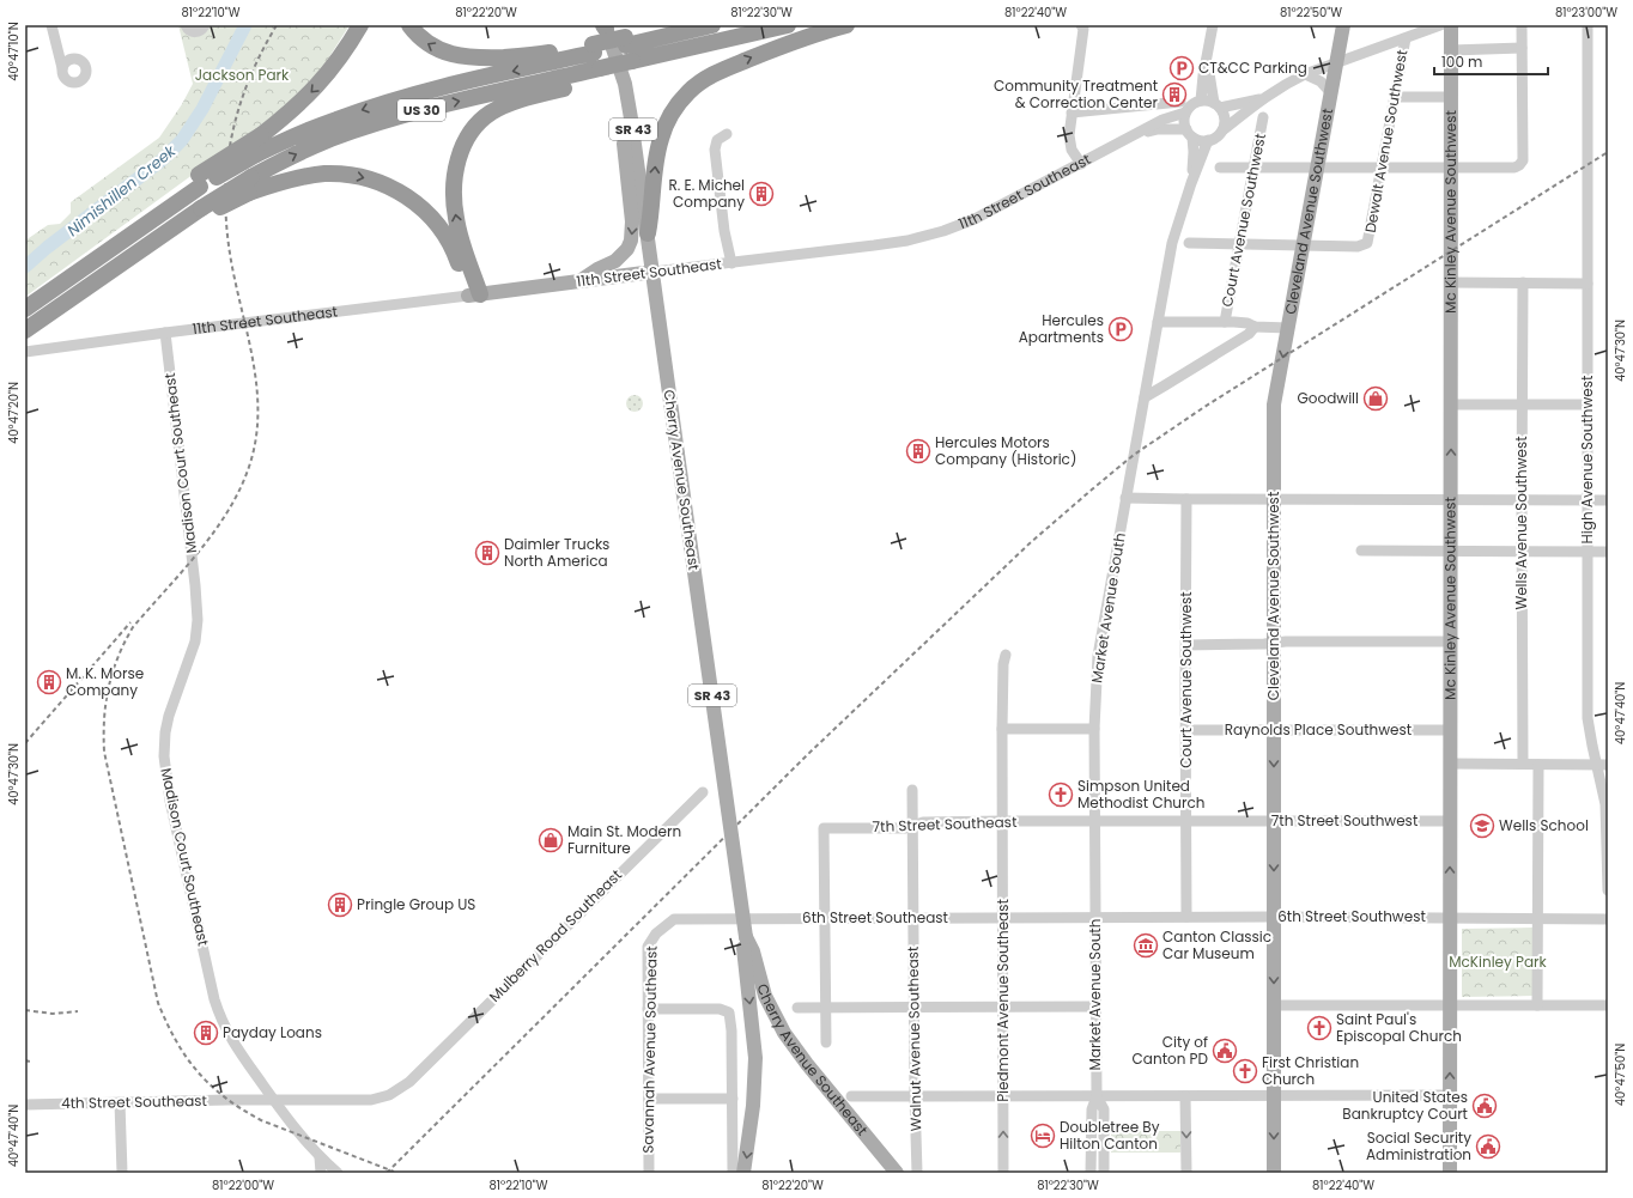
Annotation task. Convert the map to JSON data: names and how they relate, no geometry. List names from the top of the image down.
{
  "streets": {
    "highway": ["US 30"],
    "main road": [
      "SR 43",
      "11th Street Southeast",
      "Cleveland Avenue Southwest",
      "Mc Kinley Avenue Southwest",
      "Cherry Avenue Southeast"
    ],
    "street": [
      "Dewalt Avenue Southwest",
      "Court Avenue Southwest",
      "High Avenue Southwest",
      "Madison Court Southeast",
      "Wells Avenue Southwest",
      "Market Avenue South",
      "Raynolds Place Southwest",
      "7th Street Southwest",
      "7th Street Southeast",
      "6th Street Southwest",
      "6th Street Southeast",
      "Mulberry Road Southeast",
      "Piedmont Avenue Southeast",
      "Walnut Avenue Southeast",
      "Savannah Avenue Southeast",
      "4th Street Southeast"
    ]
  },
  "crossings": [
    ["Dewalt Avenue Southwest", "Cleveland Avenue Southwest"],
    ["11th Street Southeast", "Madison Court Southeast"],
    ["11th Street Southeast", "Cherry Avenue Southeast"],
    ["11th Street Southeast", "Market Avenue South"],
    ["Cleveland Avenue Southwest", "Raynolds Place Southwest"],
    ["Cleveland Avenue Southwest", "7th Street Southwest"],
    ["Cleveland Avenue Southwest", "6th Street Southwest"],
    ["Mc Kinley Avenue Southwest", "Raynolds Place Southwest"],
    ["Mc Kinley Avenue Southwest", "7th Street Southwest"],
    ["Mc Kinley Avenue Southwest", "6th Street Southwest"],
    ["Court Avenue Southwest", "Raynolds Place Southwest"],
    ["Court Avenue Southwest", "7th Street Southwest"],
    ["Court Avenue Southwest", "6th Street Southwest"],
    ["Madison Court Southeast", "4th Street Southeast"],
    ["Cherry Avenue Southeast", "Savannah Avenue Southeast"],
    ["Market Avenue South", "7th Street Southwest"],
    ["Market Avenue South", "7th Street Southeast"],
    ["Market Avenue South", "6th Street Southwest"],
    ["Market Avenue South", "6th Street Southeast"],
    ["7th Street Southwest", "7th Street Southeast"],
    ["7th Street Southeast", "6th Street Southeast"],
    ["7th Street Southeast", "Piedmont Avenue Southeast"],
    ["7th Street Southeast", "Walnut Avenue Southeast"],
    ["6th Street Southwest", "6th Street Southeast"],
    ["6th Street Southeast", "Piedmont Avenue Southeast"],
    ["6th Street Southeast", "Walnut Avenue Southeast"],
    ["6th Street Southeast", "Savannah Avenue Southeast"],
    ["Mulberry Road Southeast", "4th Street Southeast"]
  ],
  "one_way": ["Cleveland Avenue Southwest"],
  "water": ["Nimishillen Creek"],
  "parks": ["Jackson Park", "McKinley Park"],
  "places": {
    "parking": ["CT&CC Parking", "Hercules Apartments"],
    "building": [
      "Community Treatment & Correction Center",
      "R. E. Michel Company",
      "Hercules Motors Company (Historic)",
      "Daimler Trucks North America",
      "M. K. Morse Company",
      "Pringle Group US",
      "Payday Loans"
    ],
    "shop": ["Goodwill", "Main St. Modern Furniture"],
    "church": ["Simpson United Methodist Church", "Saint Paul's Episcopal Church", "First Christian Church"],
    "school or university": ["Wells School"],
    "museum": ["Canton Classic Car Museum"],
    "public building": ["City of Canton PD", "United States Bankruptcy Court", "Social Security Administration"],
    "hotel": ["Doubletree By Hilton Canton"]
  },
  "scale_bar": "100 m",
  "coordinates": [
    "81°22'10\"W",
    "81°22'20\"W",
    "81°22'30\"W",
    "81°22'40\"W",
    "81°22'50\"W",
    "81°23'00\"W",
    "40°47'10\"N",
    "40°47'30\"N",
    "40°47'20\"N",
    "40°47'40\"N",
    "40°47'50\"N",
    "81°22'00\"W"
  ]
}
